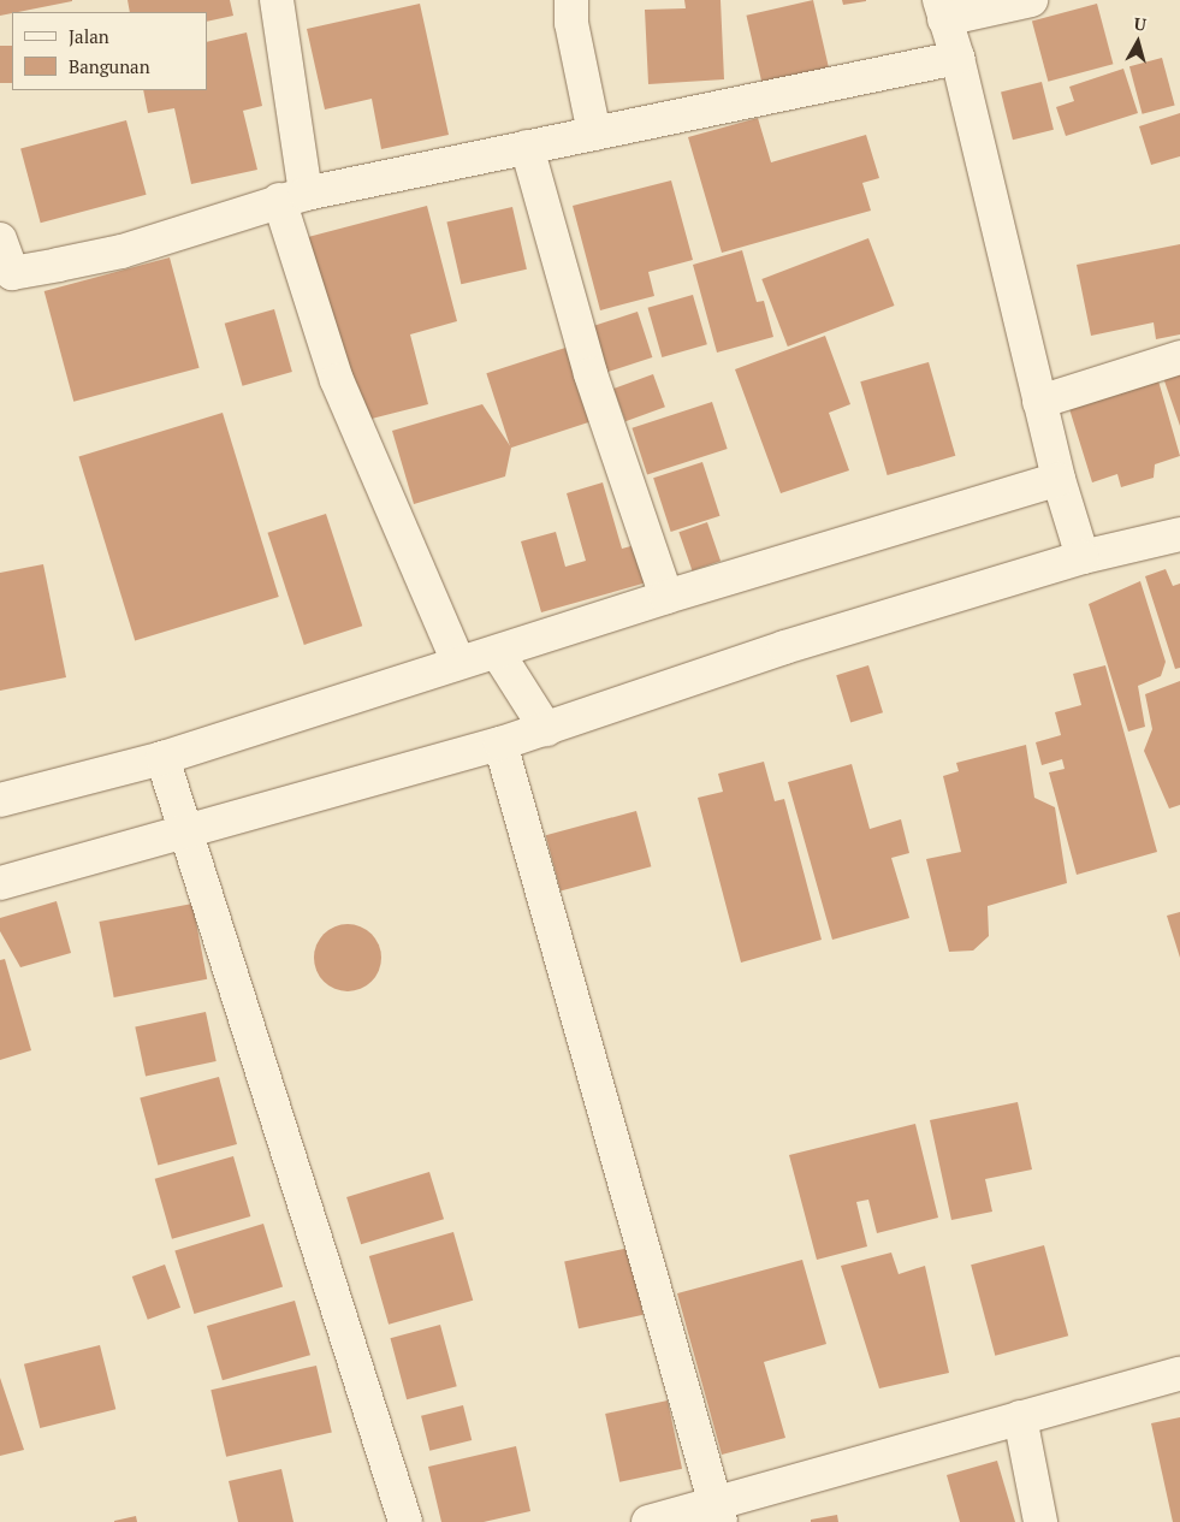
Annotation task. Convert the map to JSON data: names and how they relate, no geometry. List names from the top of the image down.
{
  "legend": ["Jalan", "Bangunan"],
  "north": "top"
}
